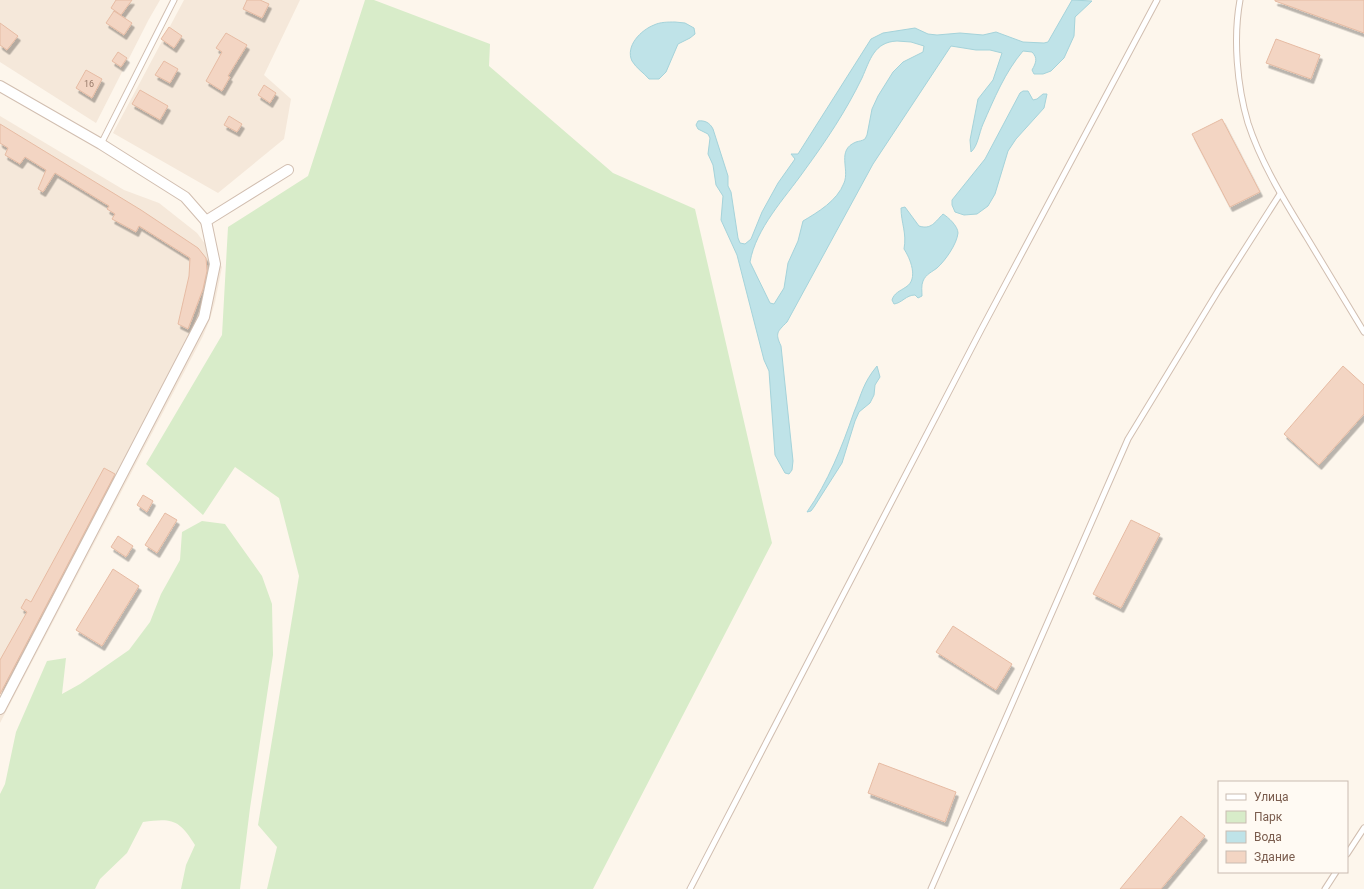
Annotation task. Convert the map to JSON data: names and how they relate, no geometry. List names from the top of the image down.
{
  "house_numbers": ["16"],
  "legend": [
    "Улица",
    "Парк",
    "Вода",
    "Здание"
  ]
}
